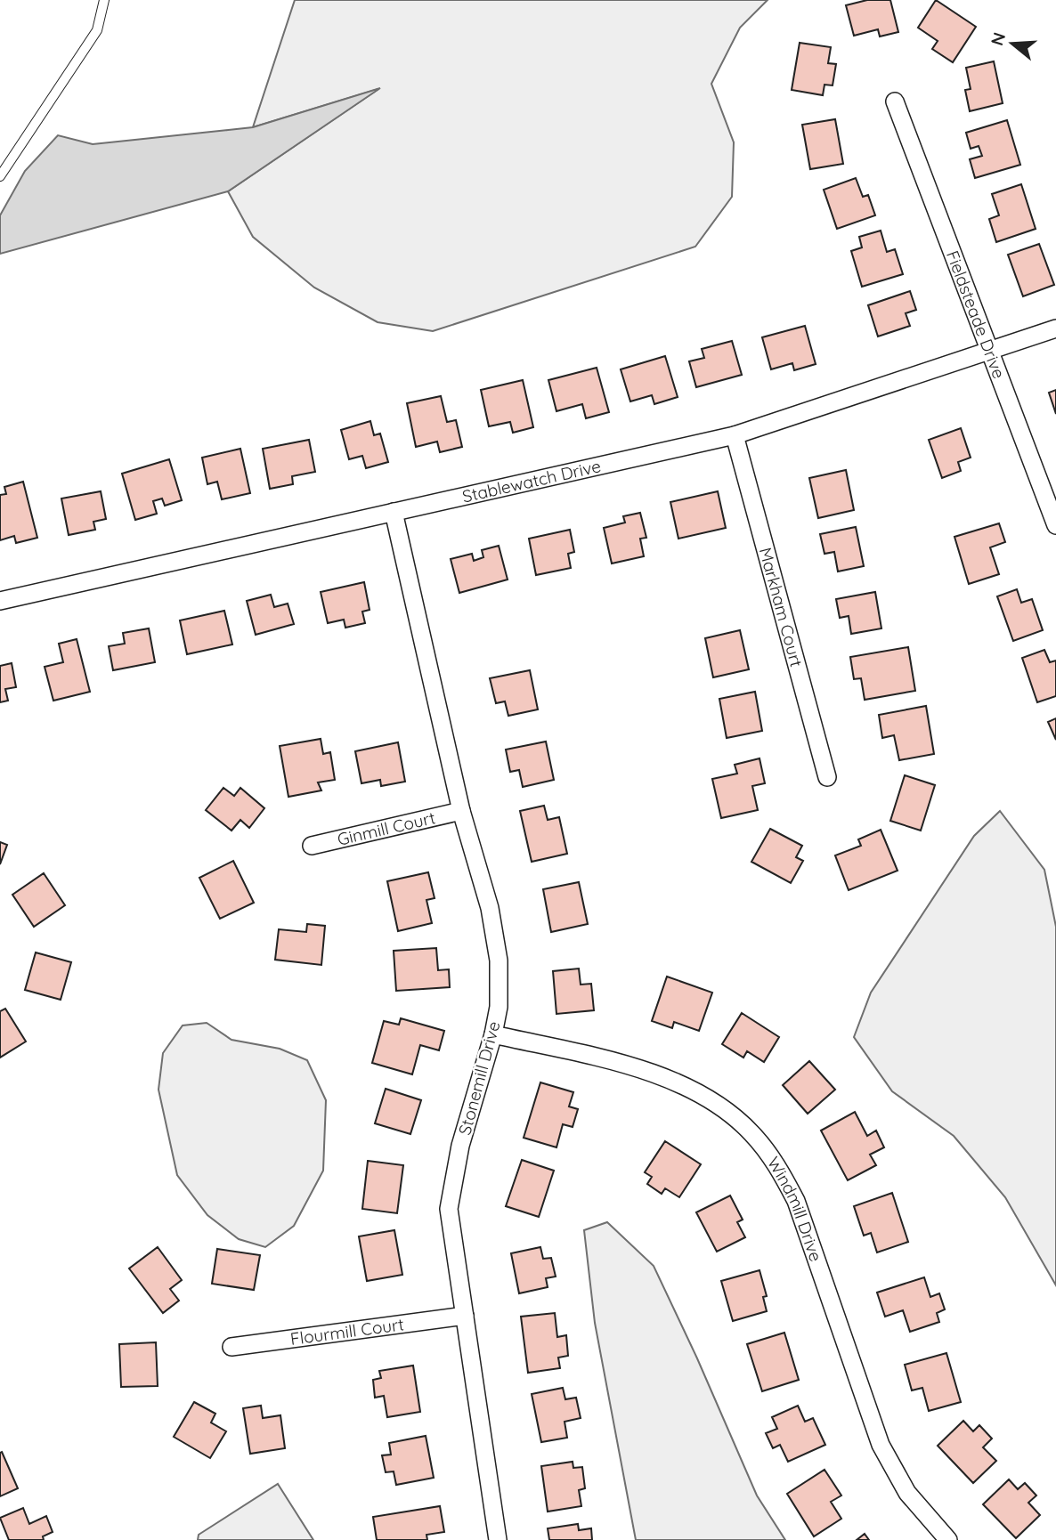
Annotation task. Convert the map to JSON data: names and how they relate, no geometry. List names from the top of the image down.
{
  "streets": {
    "street": [
      "Fieldsteade Drive",
      "Stablewatch Drive",
      "Markham Court",
      "Ginmill Court",
      "Stonemill Drive",
      "Windmill Drive",
      "Flourmill Court"
    ]
  },
  "crossings": [
    ["Fieldsteade Drive", "Stablewatch Drive"],
    ["Stablewatch Drive", "Markham Court"],
    ["Stablewatch Drive", "Stonemill Drive"],
    ["Ginmill Court", "Stonemill Drive"],
    ["Stonemill Drive", "Windmill Drive"],
    ["Stonemill Drive", "Flourmill Court"]
  ],
  "north": "left"
}
